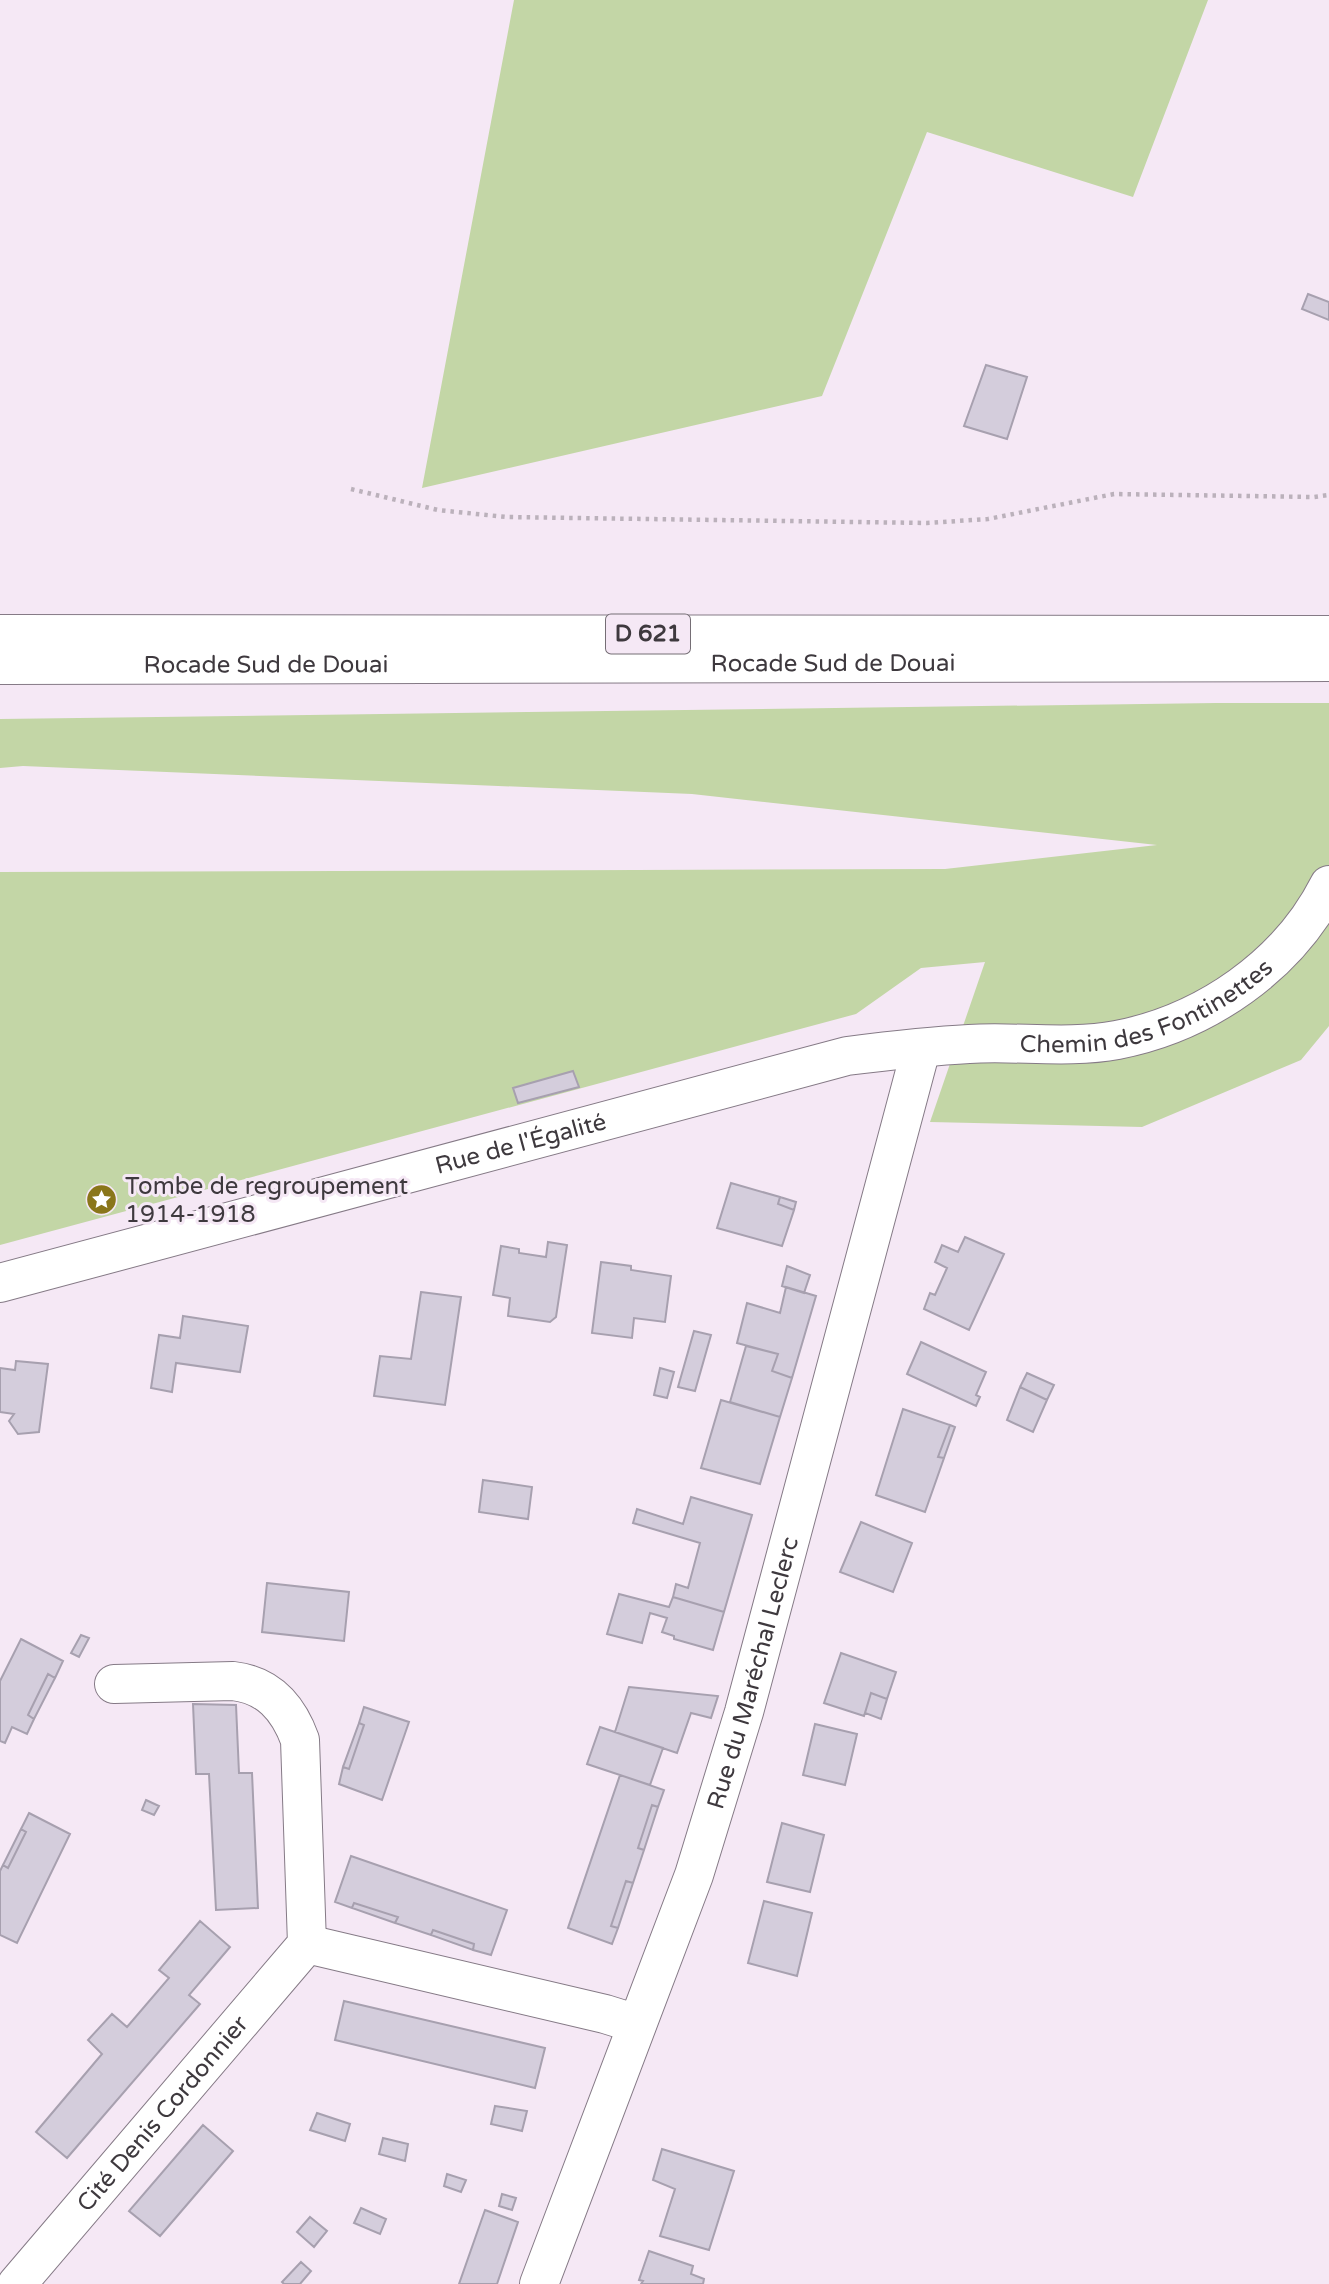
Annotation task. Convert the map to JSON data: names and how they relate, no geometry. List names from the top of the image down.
{
  "streets": {
    "main road": [
      "D 621",
      "Rocade Sud de Douai",
      "Chemin des Fontinettes",
      "Rue de l'Égalité",
      "Rue du Maréchal Leclerc",
      "Cité Denis Cordonnier"
    ]
  },
  "crossings": [
    ["Chemin des Fontinettes", "Rue de l'Égalité"],
    ["Chemin des Fontinettes", "Rue du Maréchal Leclerc"],
    ["Rue de l'Égalité", "Rue du Maréchal Leclerc"]
  ],
  "places": {
    "place": ["Tombe de regroupement 1914-1918"]
  }
}
